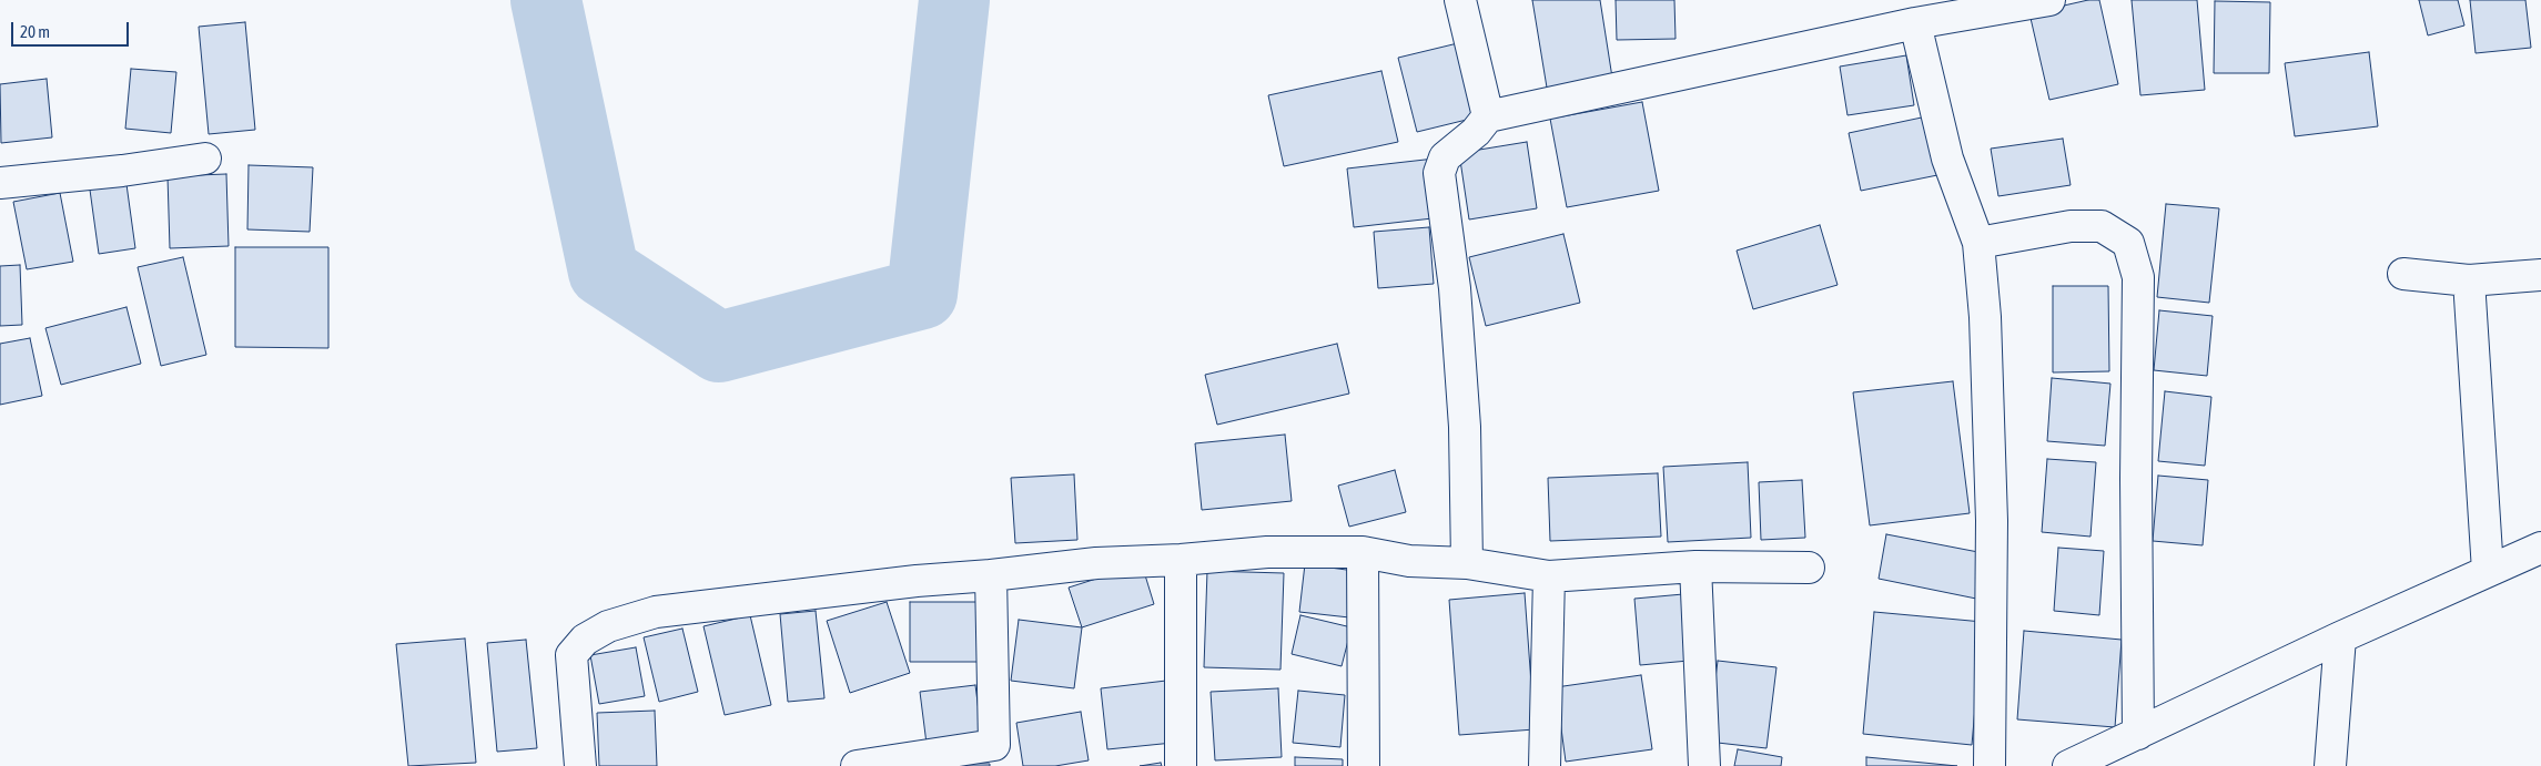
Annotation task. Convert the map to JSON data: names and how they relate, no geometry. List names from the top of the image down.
{
  "scale_bar": "20 m"
}
